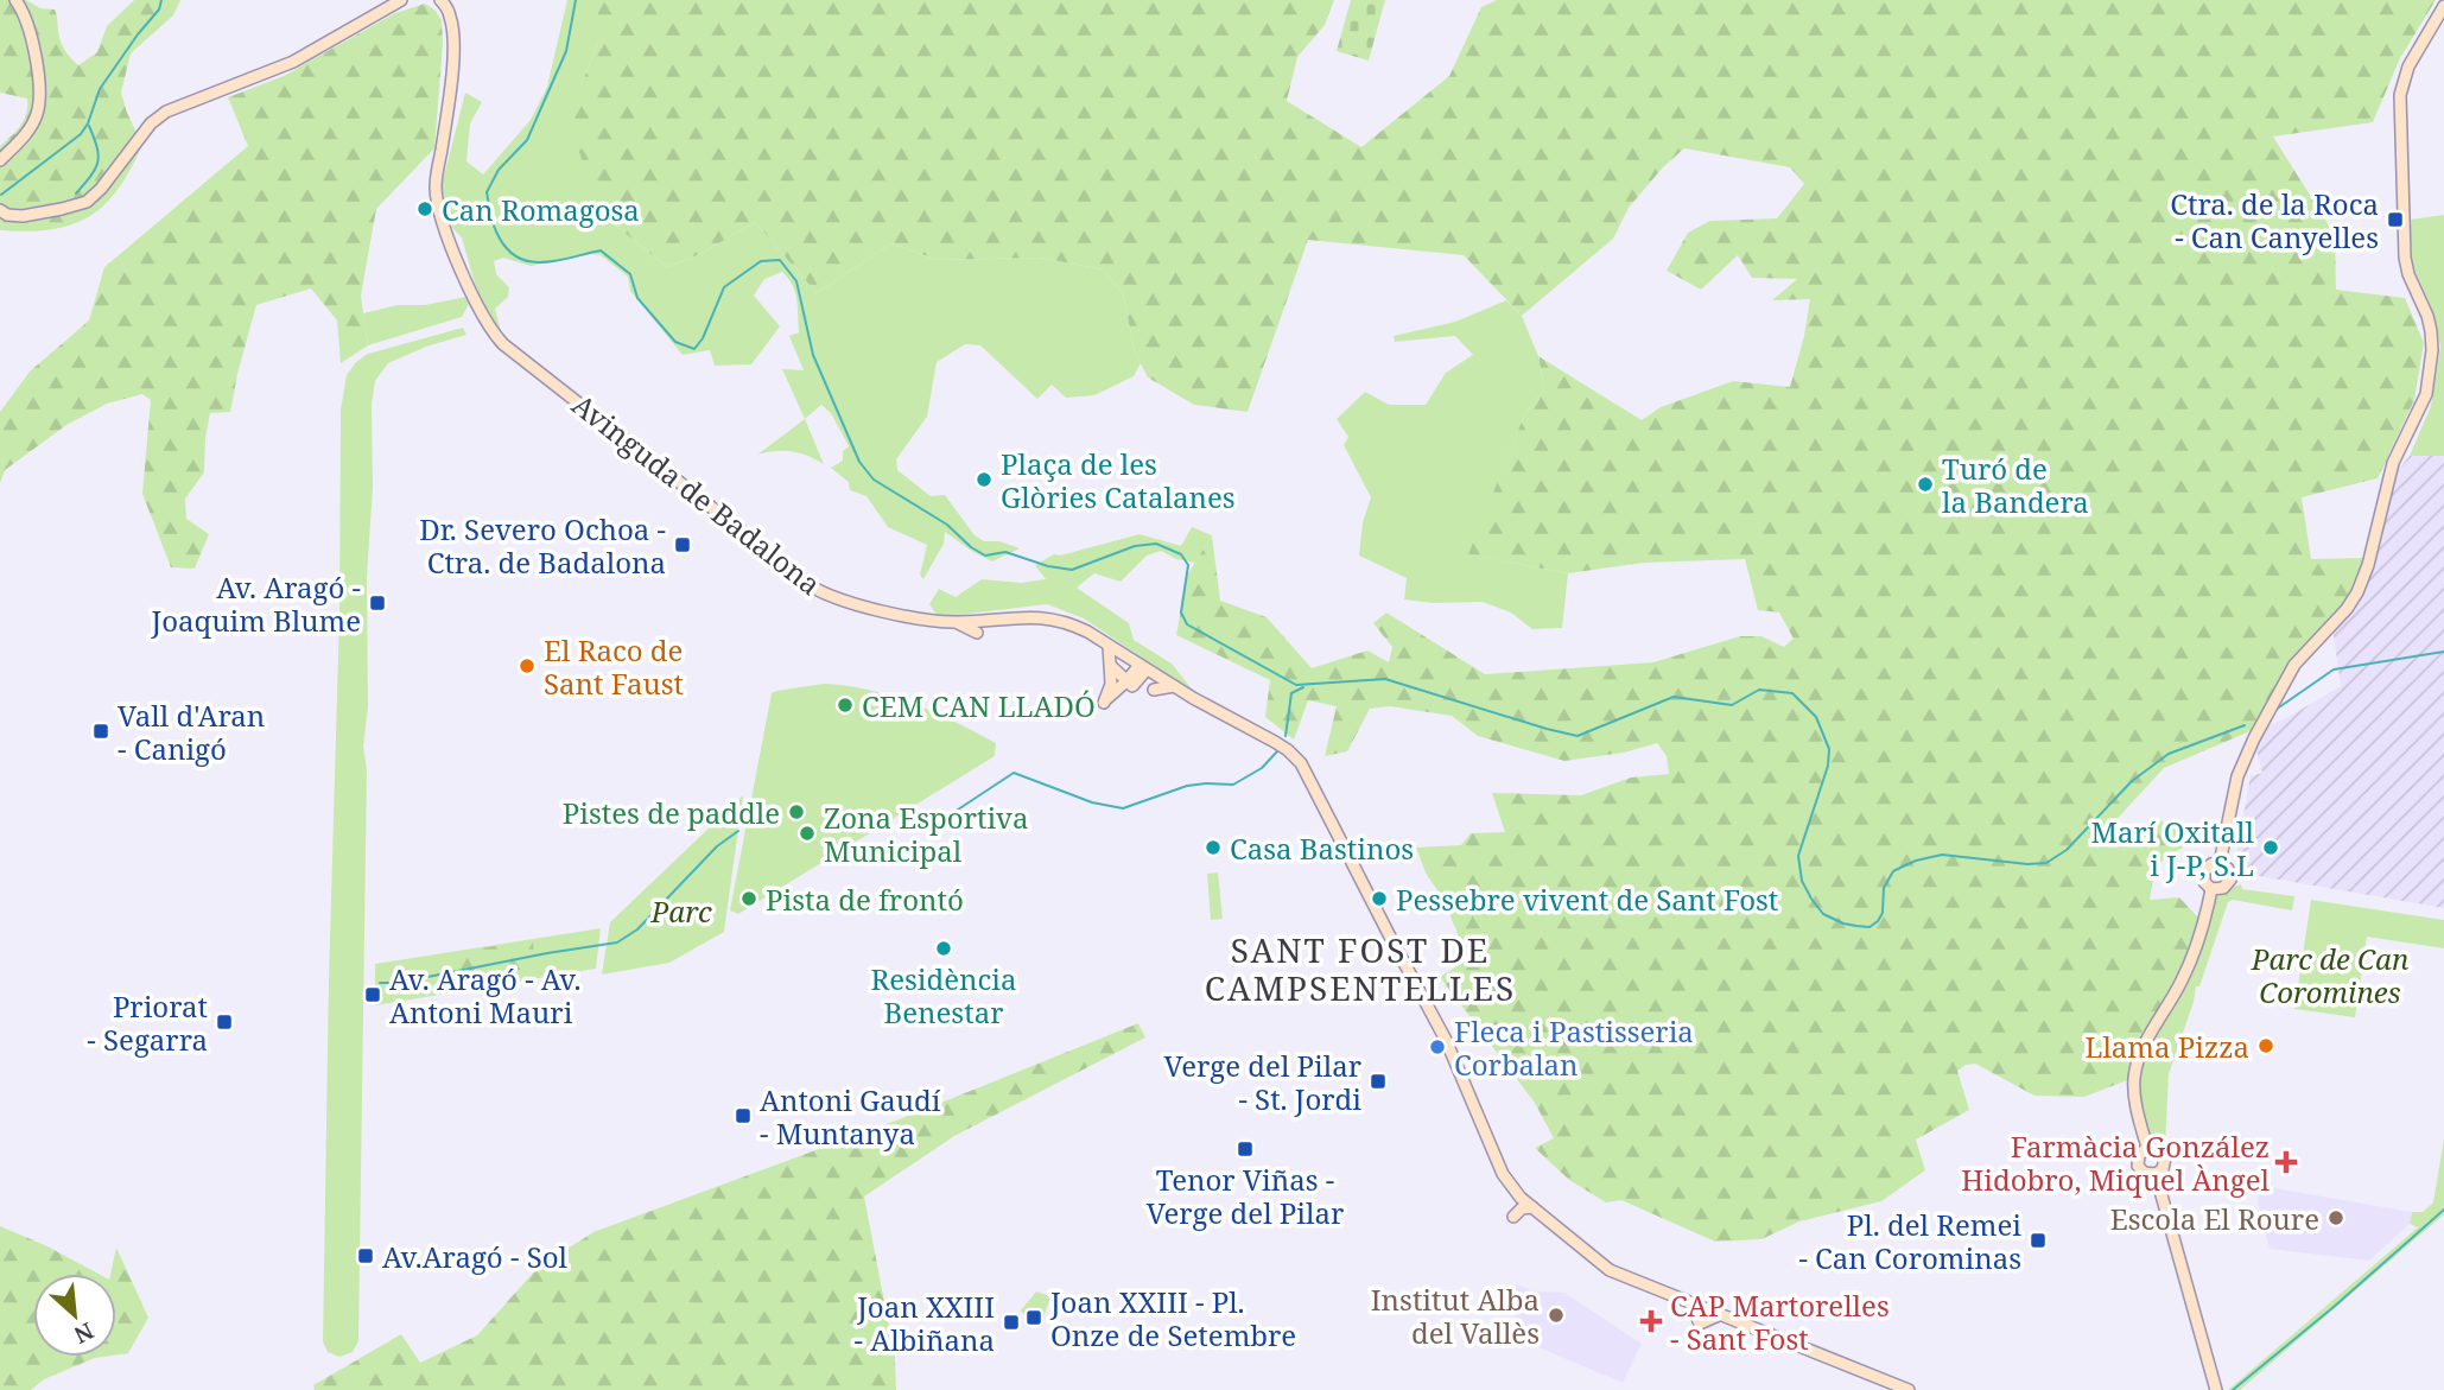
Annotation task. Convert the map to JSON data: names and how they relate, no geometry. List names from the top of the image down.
{
  "streets": {
    "street": ["Avinguda de Badalona"]
  },
  "districts": ["SANT FOST DE CAMPSENTELLES"],
  "parks": ["Parc", "Parc de Can Coromines"],
  "places": {
    "other": [
      "Can Romagosa",
      "Plaça de les Glòries Catalanes",
      "Turó de la Bandera",
      "El Raco de Sant Faust",
      "CEM CAN LLADÓ",
      "Pistes de paddle",
      "Zona Esportiva Municipal",
      "Casa Bastinos",
      "Marí Oxitall i J-P, S.L",
      "Pista de frontó",
      "Pessebre vivent de Sant Fost",
      "Residència Benestar",
      "Llama Pizza",
      "Fleca i Pastisseria Corbalan",
      "Escola El Roure",
      "Institut Alba del Vallès"
    ],
    "transit": [
      "Ctra. de la Roca - Can Canyelles",
      "Dr. Severo Ochoa - Ctra. de Badalona",
      "Av. Aragó - Joaquim Blume",
      "Vall d'Aran - Canigó",
      "Av. Aragó - Av. Antoni Mauri",
      "Priorat - Segarra",
      "Verge del Pilar - St. Jordi",
      "Antoni Gaudí - Muntanya",
      "Tenor Viñas - Verge del Pilar",
      "Pl. del Remei - Can Corominas",
      "Av.Aragó - Sol",
      "Joan XXIII - Pl. Onze de Setembre",
      "Joan XXIII - Albiñana"
    ],
    "health": ["Farmàcia González Hidobro, Miquel Àngel", "CAP Martorelles - Sant Fost"]
  },
  "north": "bottom right"
}
